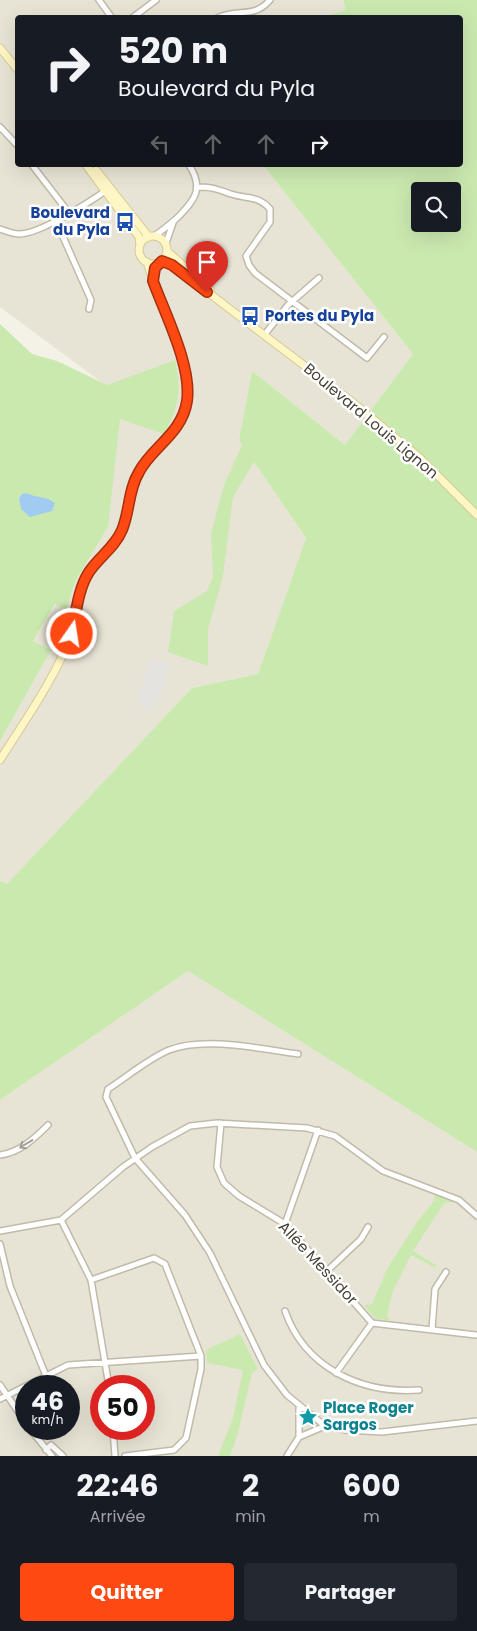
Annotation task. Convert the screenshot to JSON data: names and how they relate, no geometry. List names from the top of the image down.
{
  "streets": {
    "main road": ["Boulevard Louis Lignon"],
    "street": ["Allée Messidor"]
  },
  "places": {
    "bus stop": ["Boulevard du Pyla", "Portes du Pyla"],
    "place": ["Place Roger Sargos"]
  },
  "page": {
    "turn": ["520 m", "Boulevard du Pyla"],
    "speed": "46 km/h",
    "limit": "50",
    "eta": [
      "22:46",
      "Arrivée",
      "2",
      "min",
      "600",
      "m"
    ],
    "buttons": ["Quitter", "Partager"]
  }
}
